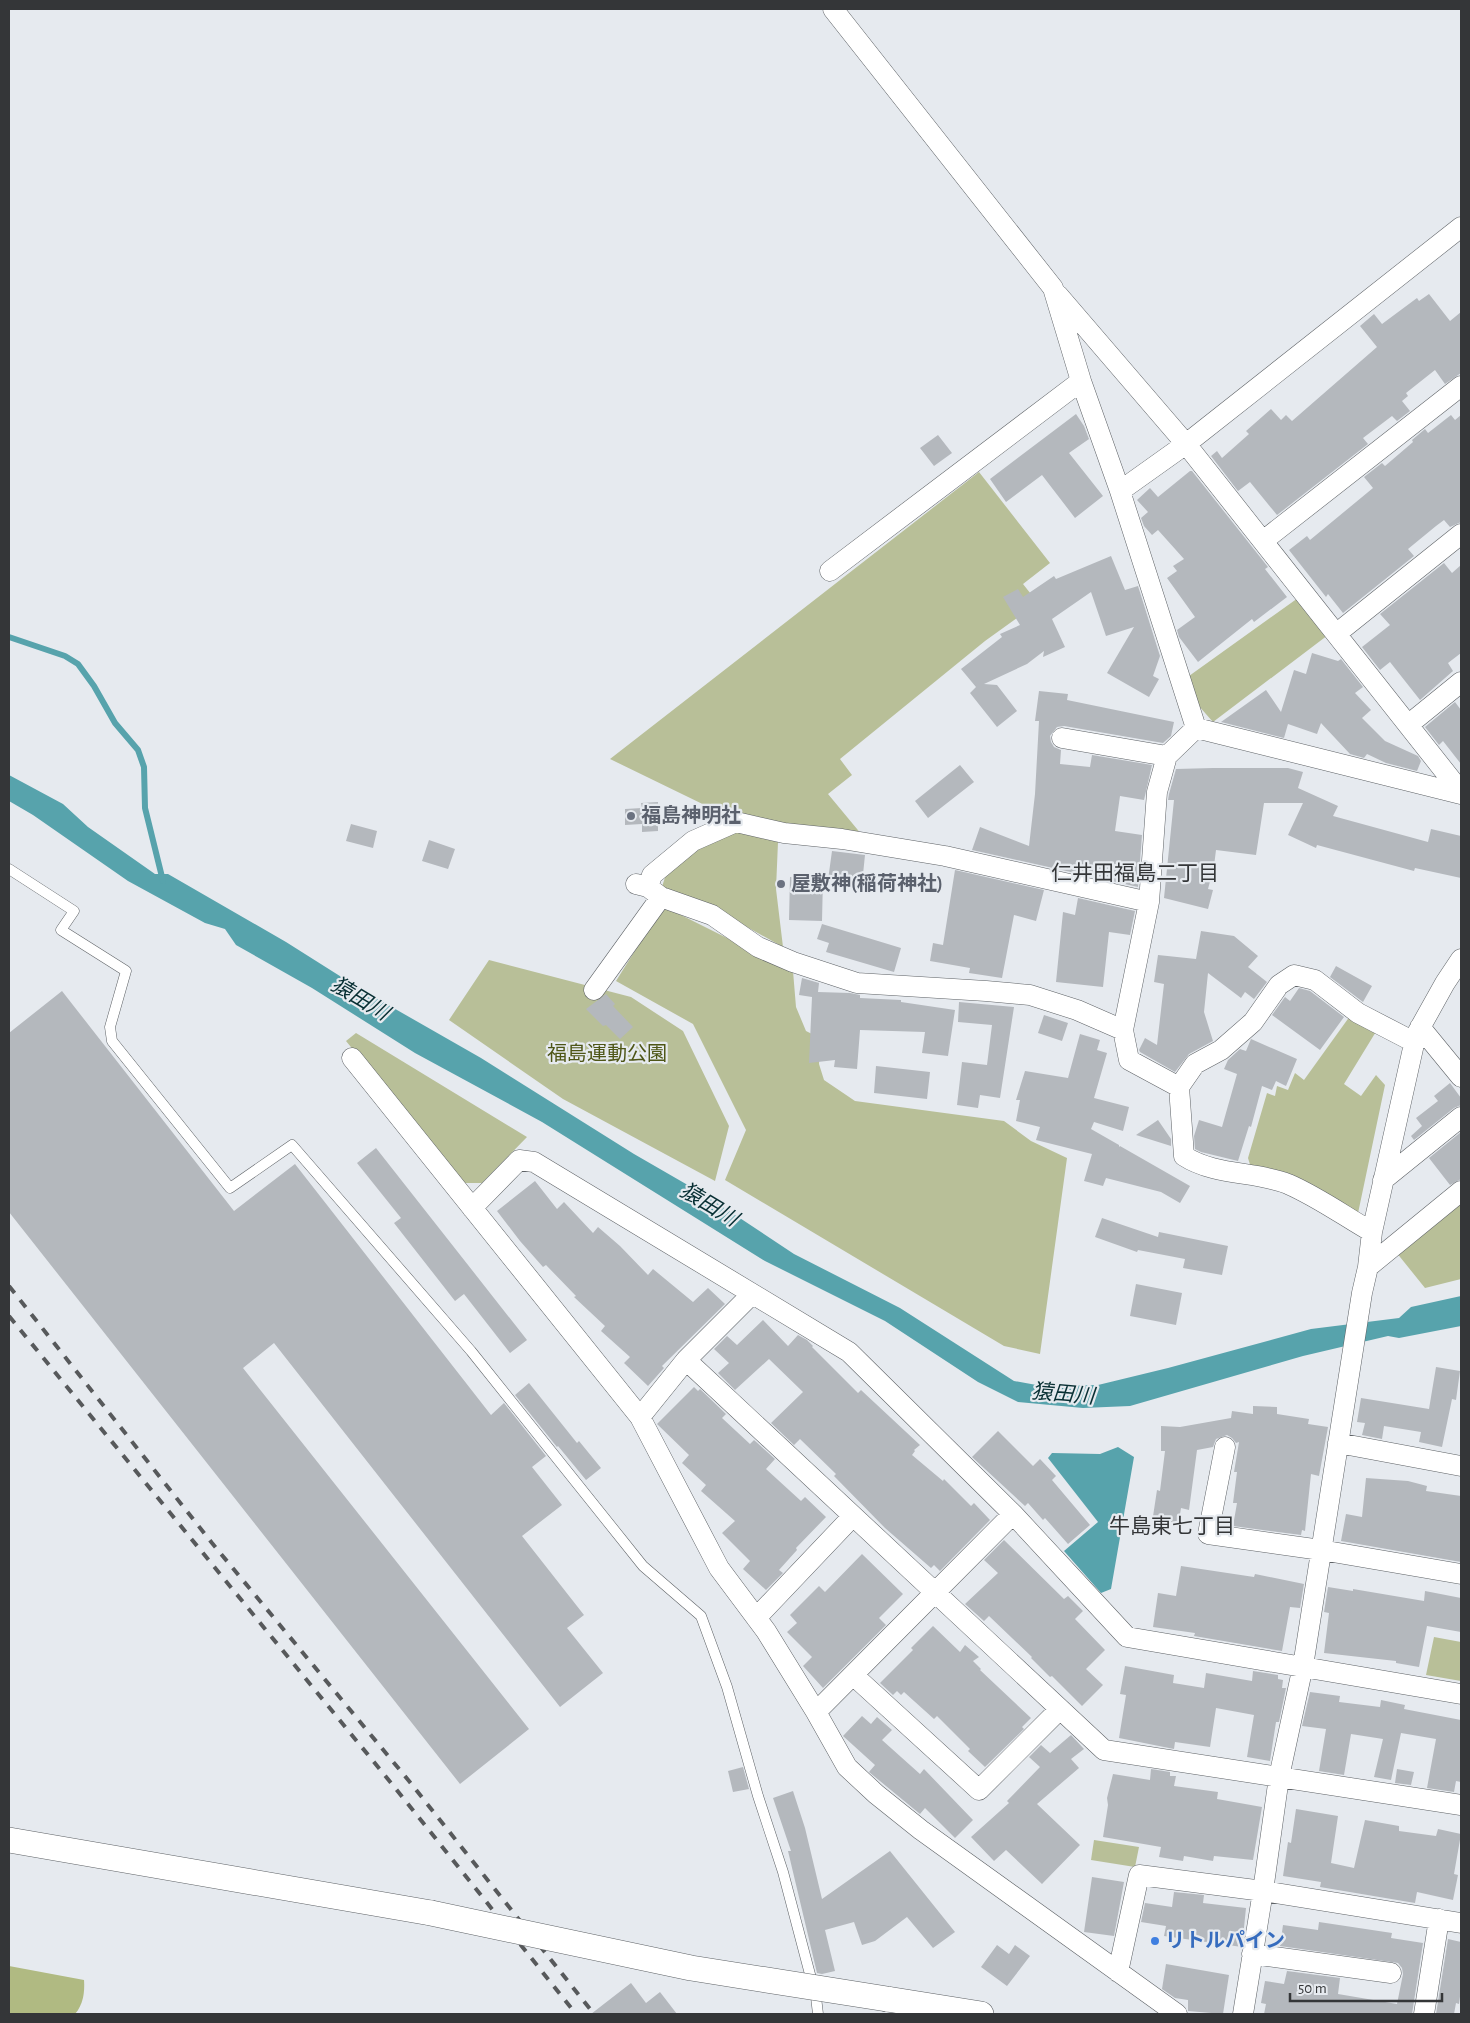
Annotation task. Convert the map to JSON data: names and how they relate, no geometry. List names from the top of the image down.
{
  "districts": ["仁井田福島二丁目", "牛島東七丁目"],
  "water": ["猿田川"],
  "parks": ["福島運動公園"],
  "places": ["福島神明社", "屋敷神(稲荷神社)", "リトルパイン"],
  "scale_bar": "50 m"
}
